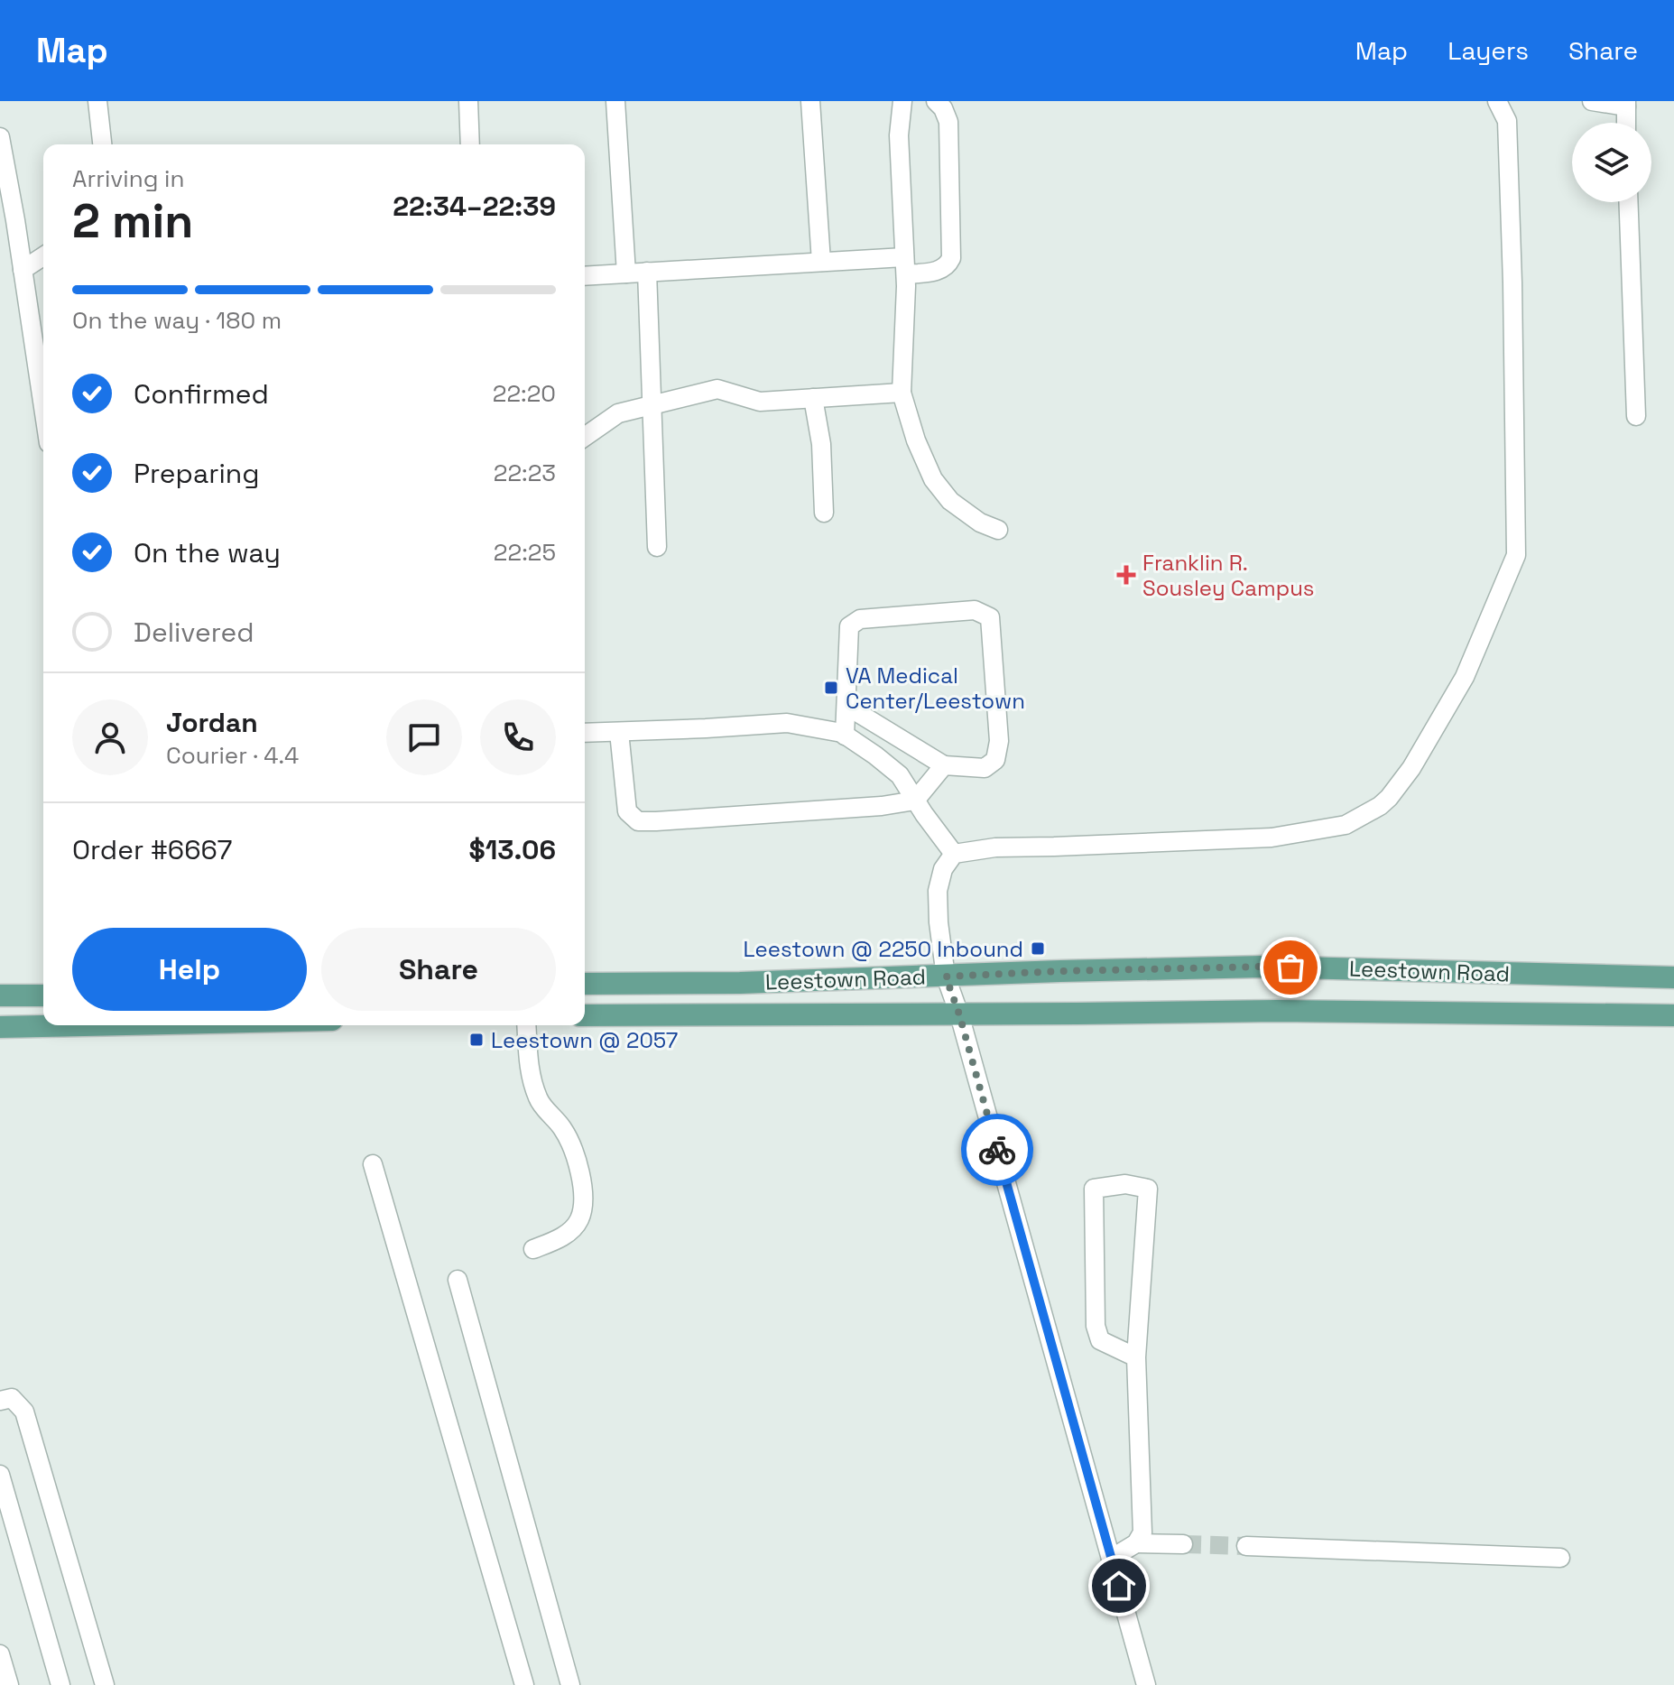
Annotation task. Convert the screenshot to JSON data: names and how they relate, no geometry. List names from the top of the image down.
{
  "streets": {
    "main road": ["Leestown Road"]
  },
  "places": {
    "health": ["Franklin R. Sousley Campus"],
    "transit": ["VA Medical Center/Leestown", "Leestown @ 2250 Inbound", "Leestown @ 2057"]
  },
  "page": {
    "header": "Map",
    "nav": ["Map", "Layers", "Share"],
    "heading": ["2 min", "Arriving in", "22:34–22:39"],
    "panel": [
      "Jordan",
      "Courier · 4.4",
      "Order #6667",
      "$13.06"
    ],
    "bar": "On the way · 180 m",
    "list": [
      ["Confirmed", "22:20"],
      ["Preparing", "22:23"],
      ["On the way", "22:25"],
      "Delivered"
    ],
    "buttons": ["Help", "Share"]
  }
}
